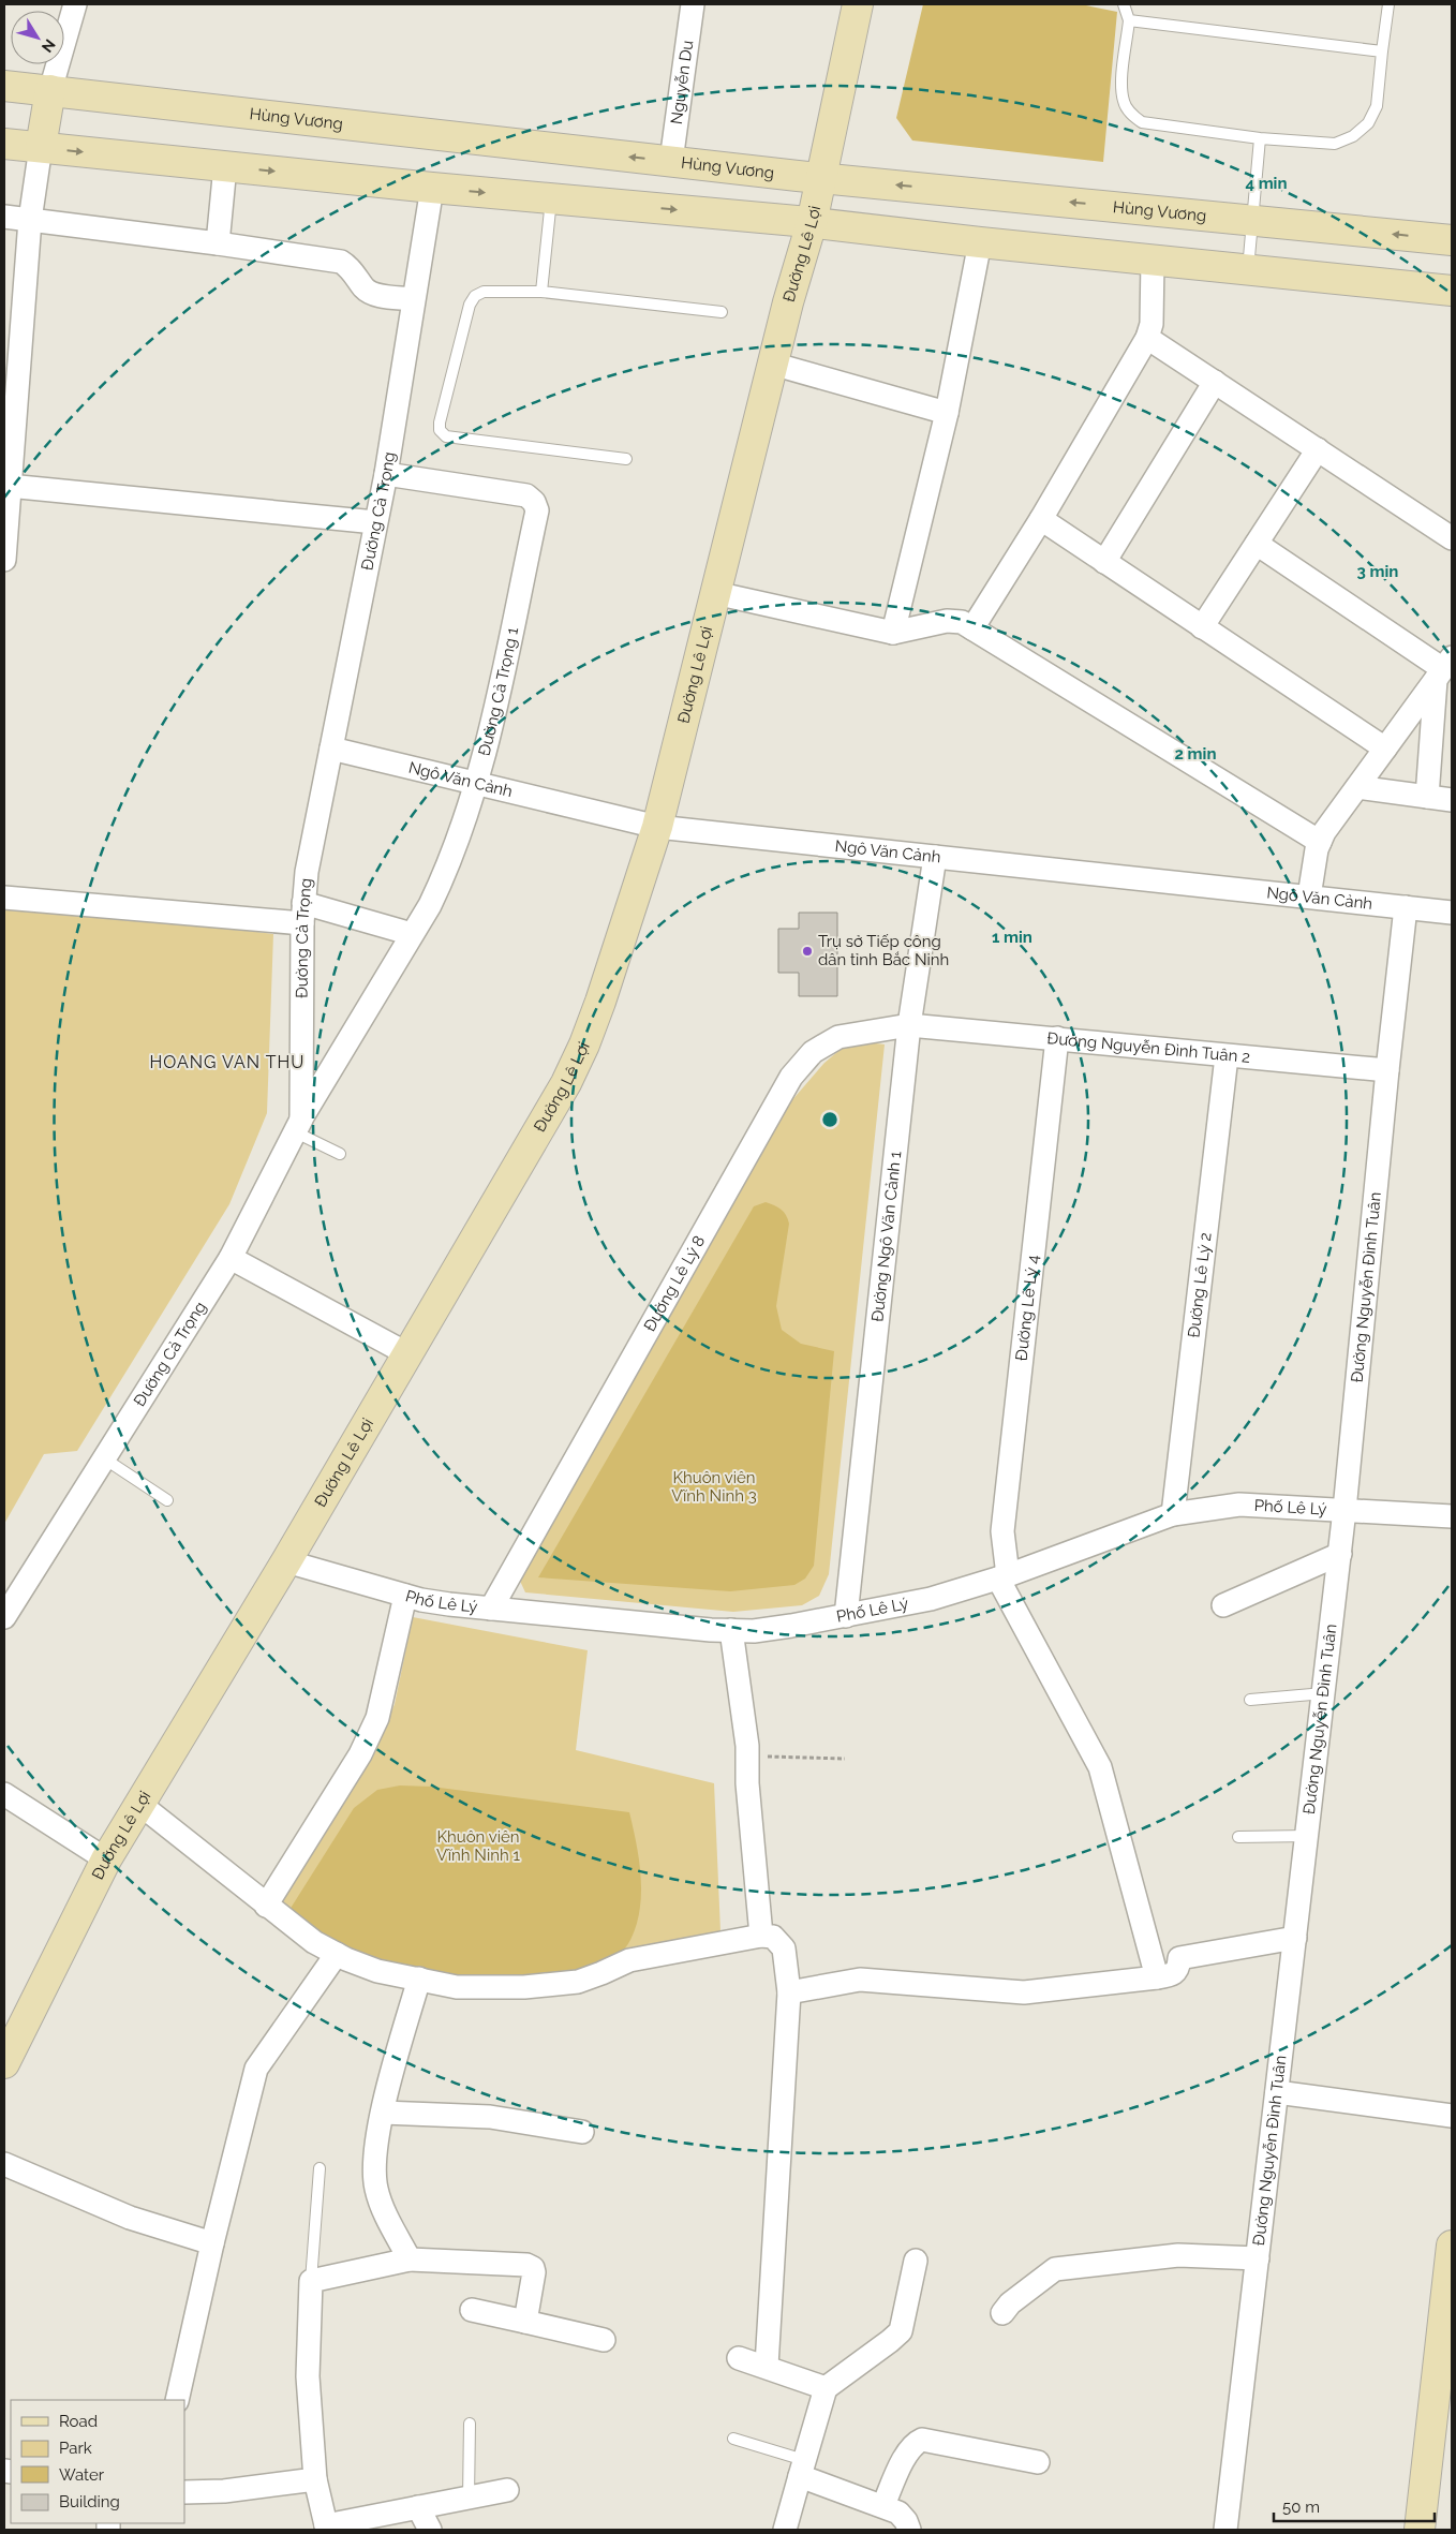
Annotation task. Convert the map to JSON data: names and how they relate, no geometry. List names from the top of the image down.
{
  "streets": {
    "main road": ["Hùng Vương", "Đường Lê Lợi"],
    "street": [
      "Nguyễn Du",
      "Đường Cả Trọng",
      "Đường Cả Trọng 1",
      "Ngô Văn Cảnh",
      "Đường Nguyễn Đình Tuân 2",
      "Đường Ngô Văn Cảnh 1",
      "Đường Lê Lý 8",
      "Đường Lê Lý 2",
      "Đường Nguyễn Đình Tuân",
      "Đường Lê Lý 4",
      "Phố Lê Lý"
    ]
  },
  "crossings": [
    ["Nguyễn Du", "Hùng Vương"],
    ["Hùng Vương", "Đường Lê Lợi"],
    ["Đường Lê Lợi", "Ngô Văn Cảnh"],
    ["Đường Lê Lợi", "Phố Lê Lý"],
    ["Đường Cả Trọng", "Đường Cả Trọng 1"],
    ["Đường Cả Trọng", "Ngô Văn Cảnh"],
    ["Đường Cả Trọng 1", "Ngô Văn Cảnh"],
    ["Ngô Văn Cảnh", "Đường Ngô Văn Cảnh 1"],
    ["Ngô Văn Cảnh", "Đường Nguyễn Đình Tuân"],
    ["Đường Nguyễn Đình Tuân 2", "Đường Ngô Văn Cảnh 1"],
    ["Đường Nguyễn Đình Tuân 2", "Đường Lê Lý 8"],
    ["Đường Nguyễn Đình Tuân 2", "Đường Lê Lý 2"],
    ["Đường Nguyễn Đình Tuân 2", "Đường Nguyễn Đình Tuân"],
    ["Đường Nguyễn Đình Tuân 2", "Đường Lê Lý 4"],
    ["Đường Ngô Văn Cảnh 1", "Đường Lê Lý 8"],
    ["Đường Ngô Văn Cảnh 1", "Phố Lê Lý"],
    ["Đường Lê Lý 8", "Phố Lê Lý"],
    ["Đường Lê Lý 2", "Phố Lê Lý"],
    ["Đường Nguyễn Đình Tuân", "Phố Lê Lý"],
    ["Đường Lê Lý 4", "Phố Lê Lý"]
  ],
  "districts": ["HOANG VAN THU"],
  "parks": ["Khuôn viên Vĩnh Ninh 3", "Khuôn viên Vĩnh Ninh 1"],
  "places": ["Trụ sở Tiếp công dân tỉnh Bắc Ninh"],
  "legend": [
    "Road",
    "Park",
    "Water",
    "Building"
  ],
  "scale_bar": "50 m",
  "north": "bottom right",
  "rings": [
    "4 min",
    "3 min",
    "2 min",
    "1 min"
  ]
}
